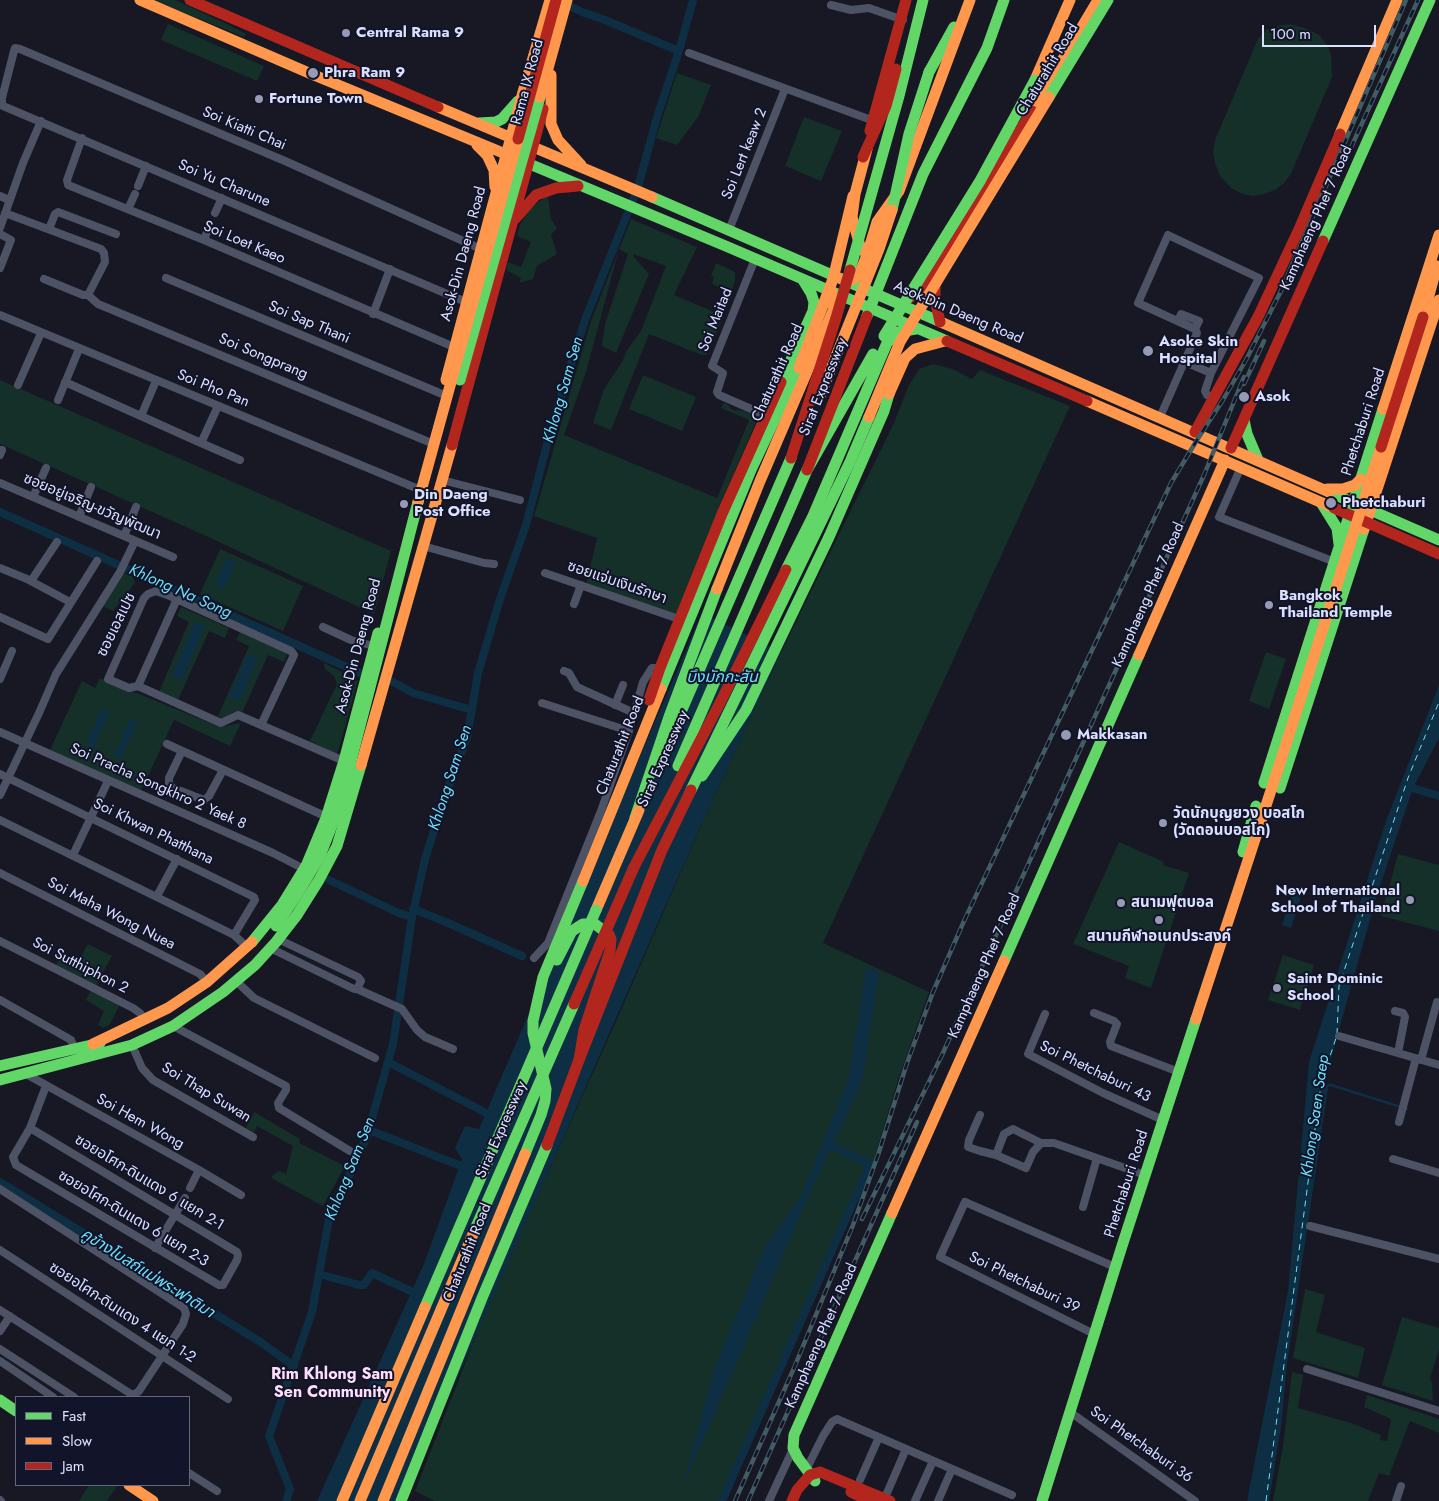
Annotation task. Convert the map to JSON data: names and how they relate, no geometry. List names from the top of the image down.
{
  "streets": {
    "main road": [
      "Chaturathit Road",
      "Rama IX Road",
      "Kamphaeng Phet 7 Road",
      "Asok-Din Daeng Road",
      "Sirat Expressway",
      "Phetchaburi Road"
    ],
    "street": [
      "Soi Kiatti Chai",
      "Soi Lert keaw 2",
      "Soi Yu Charune",
      "Soi Loet Kaeo",
      "Soi Maitad",
      "Soi Sap Thani",
      "Soi Songprang",
      "Soi Pho Pan",
      "ซอยอยู่เจริญ-ขวัญพัฒนา",
      "ซอยแจ่มเงินรักษา",
      "ซอยเอสเปซ",
      "Soi Pracha Songkhro 2 Yaek 8",
      "Soi Khwan Phatthana",
      "Soi Maha Wong Nuea",
      "Soi Sutthiphon 2",
      "Soi Phetchaburi 43",
      "Soi Thap Suwan",
      "Soi Hem Wong",
      "ซอยอโศก-ดินแดง 6 แยก 2-1",
      "ซอยอโศก-ดินแดง 6 แยก 2-3",
      "Soi Phetchaburi 39",
      "ซอยอโศก-ดินแดง 4 แยก 1-2",
      "Soi Phetchaburi 36"
    ]
  },
  "crossings": [
    ["Chaturathit Road", "Asok-Din Daeng Road"],
    ["Rama IX Road", "Asok-Din Daeng Road"],
    ["Soi Kiatti Chai", "Soi Yu Charune"],
    ["Soi Kiatti Chai", "Asok-Din Daeng Road"],
    ["Soi Lert keaw 2", "Asok-Din Daeng Road"],
    ["Soi Yu Charune", "Soi Loet Kaeo"],
    ["Soi Yu Charune", "Asok-Din Daeng Road"],
    ["Kamphaeng Phet 7 Road", "Asok-Din Daeng Road"],
    ["Soi Loet Kaeo", "Asok-Din Daeng Road"],
    ["Asok-Din Daeng Road", "Soi Maitad"],
    ["Asok-Din Daeng Road", "Soi Sap Thani"],
    ["Asok-Din Daeng Road", "Soi Songprang"],
    ["Asok-Din Daeng Road", "Soi Pho Pan"],
    ["Asok-Din Daeng Road", "Phetchaburi Road"],
    ["Asok-Din Daeng Road", "ซอยเอสเปซ"],
    ["Asok-Din Daeng Road", "Soi Pracha Songkhro 2 Yaek 8"],
    ["Asok-Din Daeng Road", "Soi Maha Wong Nuea"],
    ["Asok-Din Daeng Road", "Soi Sutthiphon 2"],
    ["Asok-Din Daeng Road", "Soi Thap Suwan"],
    ["Asok-Din Daeng Road", "Soi Hem Wong"],
    ["Phetchaburi Road", "Soi Phetchaburi 43"],
    ["Phetchaburi Road", "Soi Phetchaburi 39"],
    ["Phetchaburi Road", "Soi Phetchaburi 36"],
    ["ซอยอโศก-ดินแดง 6 แยก 2-1", "ซอยอโศก-ดินแดง 6 แยก 2-3"]
  ],
  "districts": ["Rim Khlong Sam Sen Community"],
  "water": [
    "Khlong Sam Sen",
    "Khlong Na Song",
    "บึงมักกะสัน",
    "Khlong Saen Saep",
    "คูข้างโบสถ์แม่พระฟาติมา"
  ],
  "places": [
    "Central Rama 9",
    "Phra Ram 9",
    "Fortune Town",
    "Asoke Skin Hospital",
    "Asok",
    "Phetchaburi",
    "Din Daeng Post Office",
    "Bangkok Thailand Temple",
    "Makkasan",
    "วัดนักบุญยวง บอสโก (วัดดอนบอสโก)",
    "New International School of Thailand",
    "สนามฟุตบอล",
    "สนามกีฬาอเนกประสงค์",
    "Saint Dominic School"
  ],
  "legend": ["Fast", "Slow", "Jam"],
  "scale_bar": "100 m"
}
